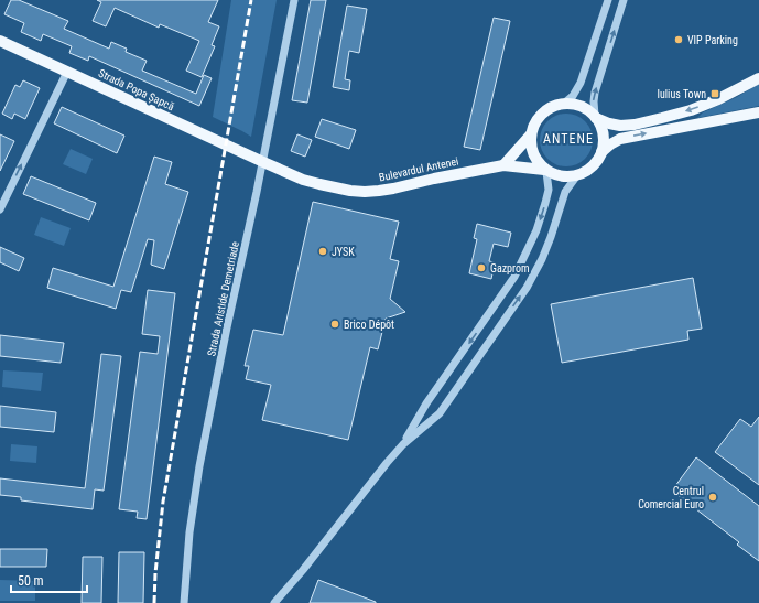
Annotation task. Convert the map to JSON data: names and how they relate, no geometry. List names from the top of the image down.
{
  "streets": {
    "main road": ["Strada Popa Șapcă", "Bulevardul Antenei"],
    "street": ["Strada Aristide Demetriade"]
  },
  "crossings": [
    ["Strada Popa Șapcă", "Bulevardul Antenei"],
    ["Strada Popa Șapcă", "Strada Aristide Demetriade"],
    ["Bulevardul Antenei", "Strada Aristide Demetriade"]
  ],
  "districts": ["ANTENE"],
  "places": {
    "other": [
      "VIP Parking",
      "JYSK",
      "Gazprom",
      "Brico Dépôt",
      "Centrul Comercial Euro"
    ],
    "transit": ["Iulius Town"]
  },
  "scale_bar": "50 m"
}
